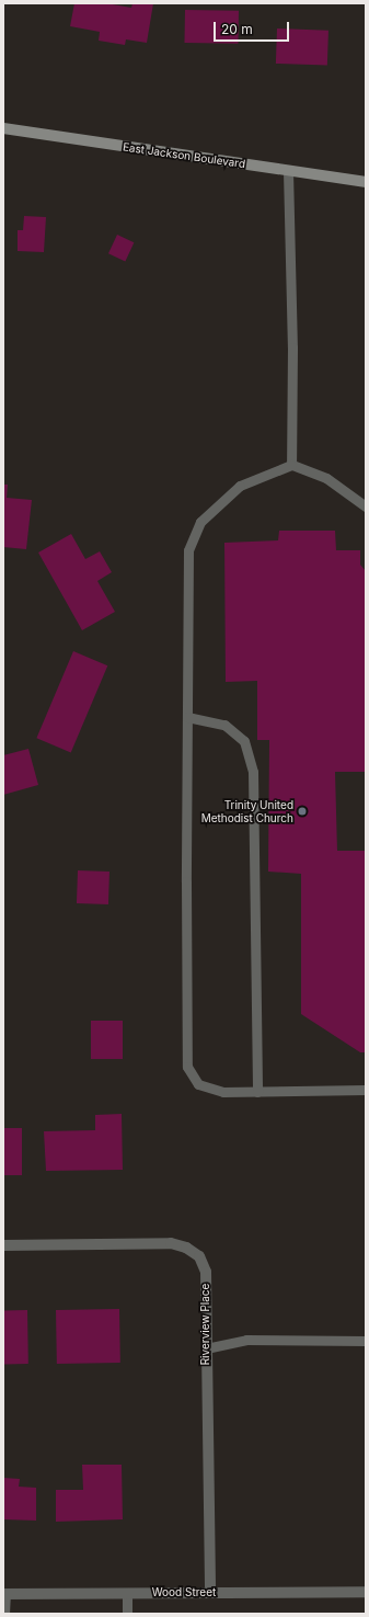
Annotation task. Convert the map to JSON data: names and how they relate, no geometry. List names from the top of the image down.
{
  "streets": {
    "main road": ["East Jackson Boulevard"],
    "street": ["Riverview Place", "Wood Street"]
  },
  "crossings": [
    ["Riverview Place", "Wood Street"]
  ],
  "places": ["Trinity United Methodist Church"],
  "scale_bar": "20 m"
}
